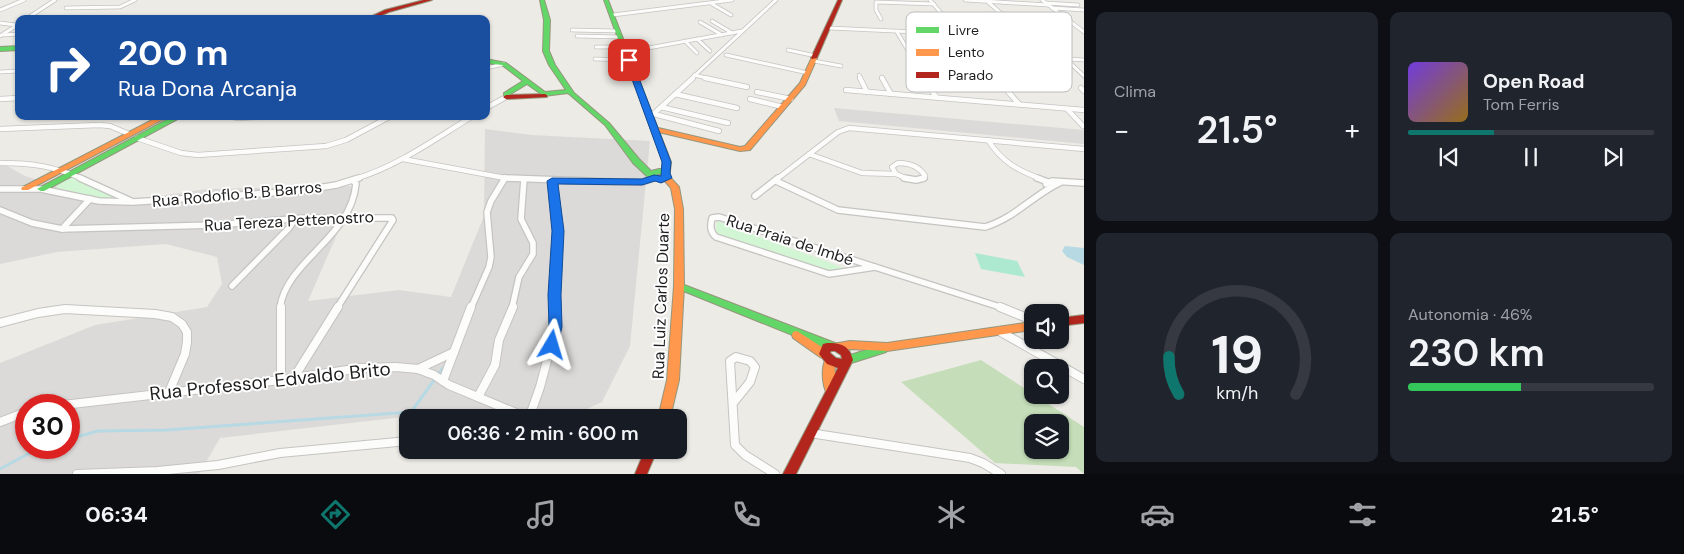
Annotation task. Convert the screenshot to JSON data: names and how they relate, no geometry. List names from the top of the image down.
{
  "streets": {
    "street": [
      "Rua Rodoflo B. B Barros",
      "Rua Tereza Pettenostro",
      "Rua Praia de Imbé",
      "Rua Luiz Carlos Duarte",
      "Rua Professor Edvaldo Brito"
    ]
  },
  "crossings": [
    ["Rua Tereza Pettenostro", "Rua Professor Edvaldo Brito"]
  ],
  "legend": ["Livre", "Lento", "Parado"],
  "page": {
    "tile": [
      "Clima",
      ["Autonomia · 46%", "230 km"]
    ],
    "turn": ["200 m", "Rua Dona Arcanja"],
    "song": ["Open Road", "Tom Ferris"],
    "heat": ["−", "21.5°", "+"],
    "limit": "30",
    "trip": "06:36 · 2 min · 600 m",
    "tabs": ["06:34", "21.5°"],
    "gauge": ["19", "km/h"]
  }
}
